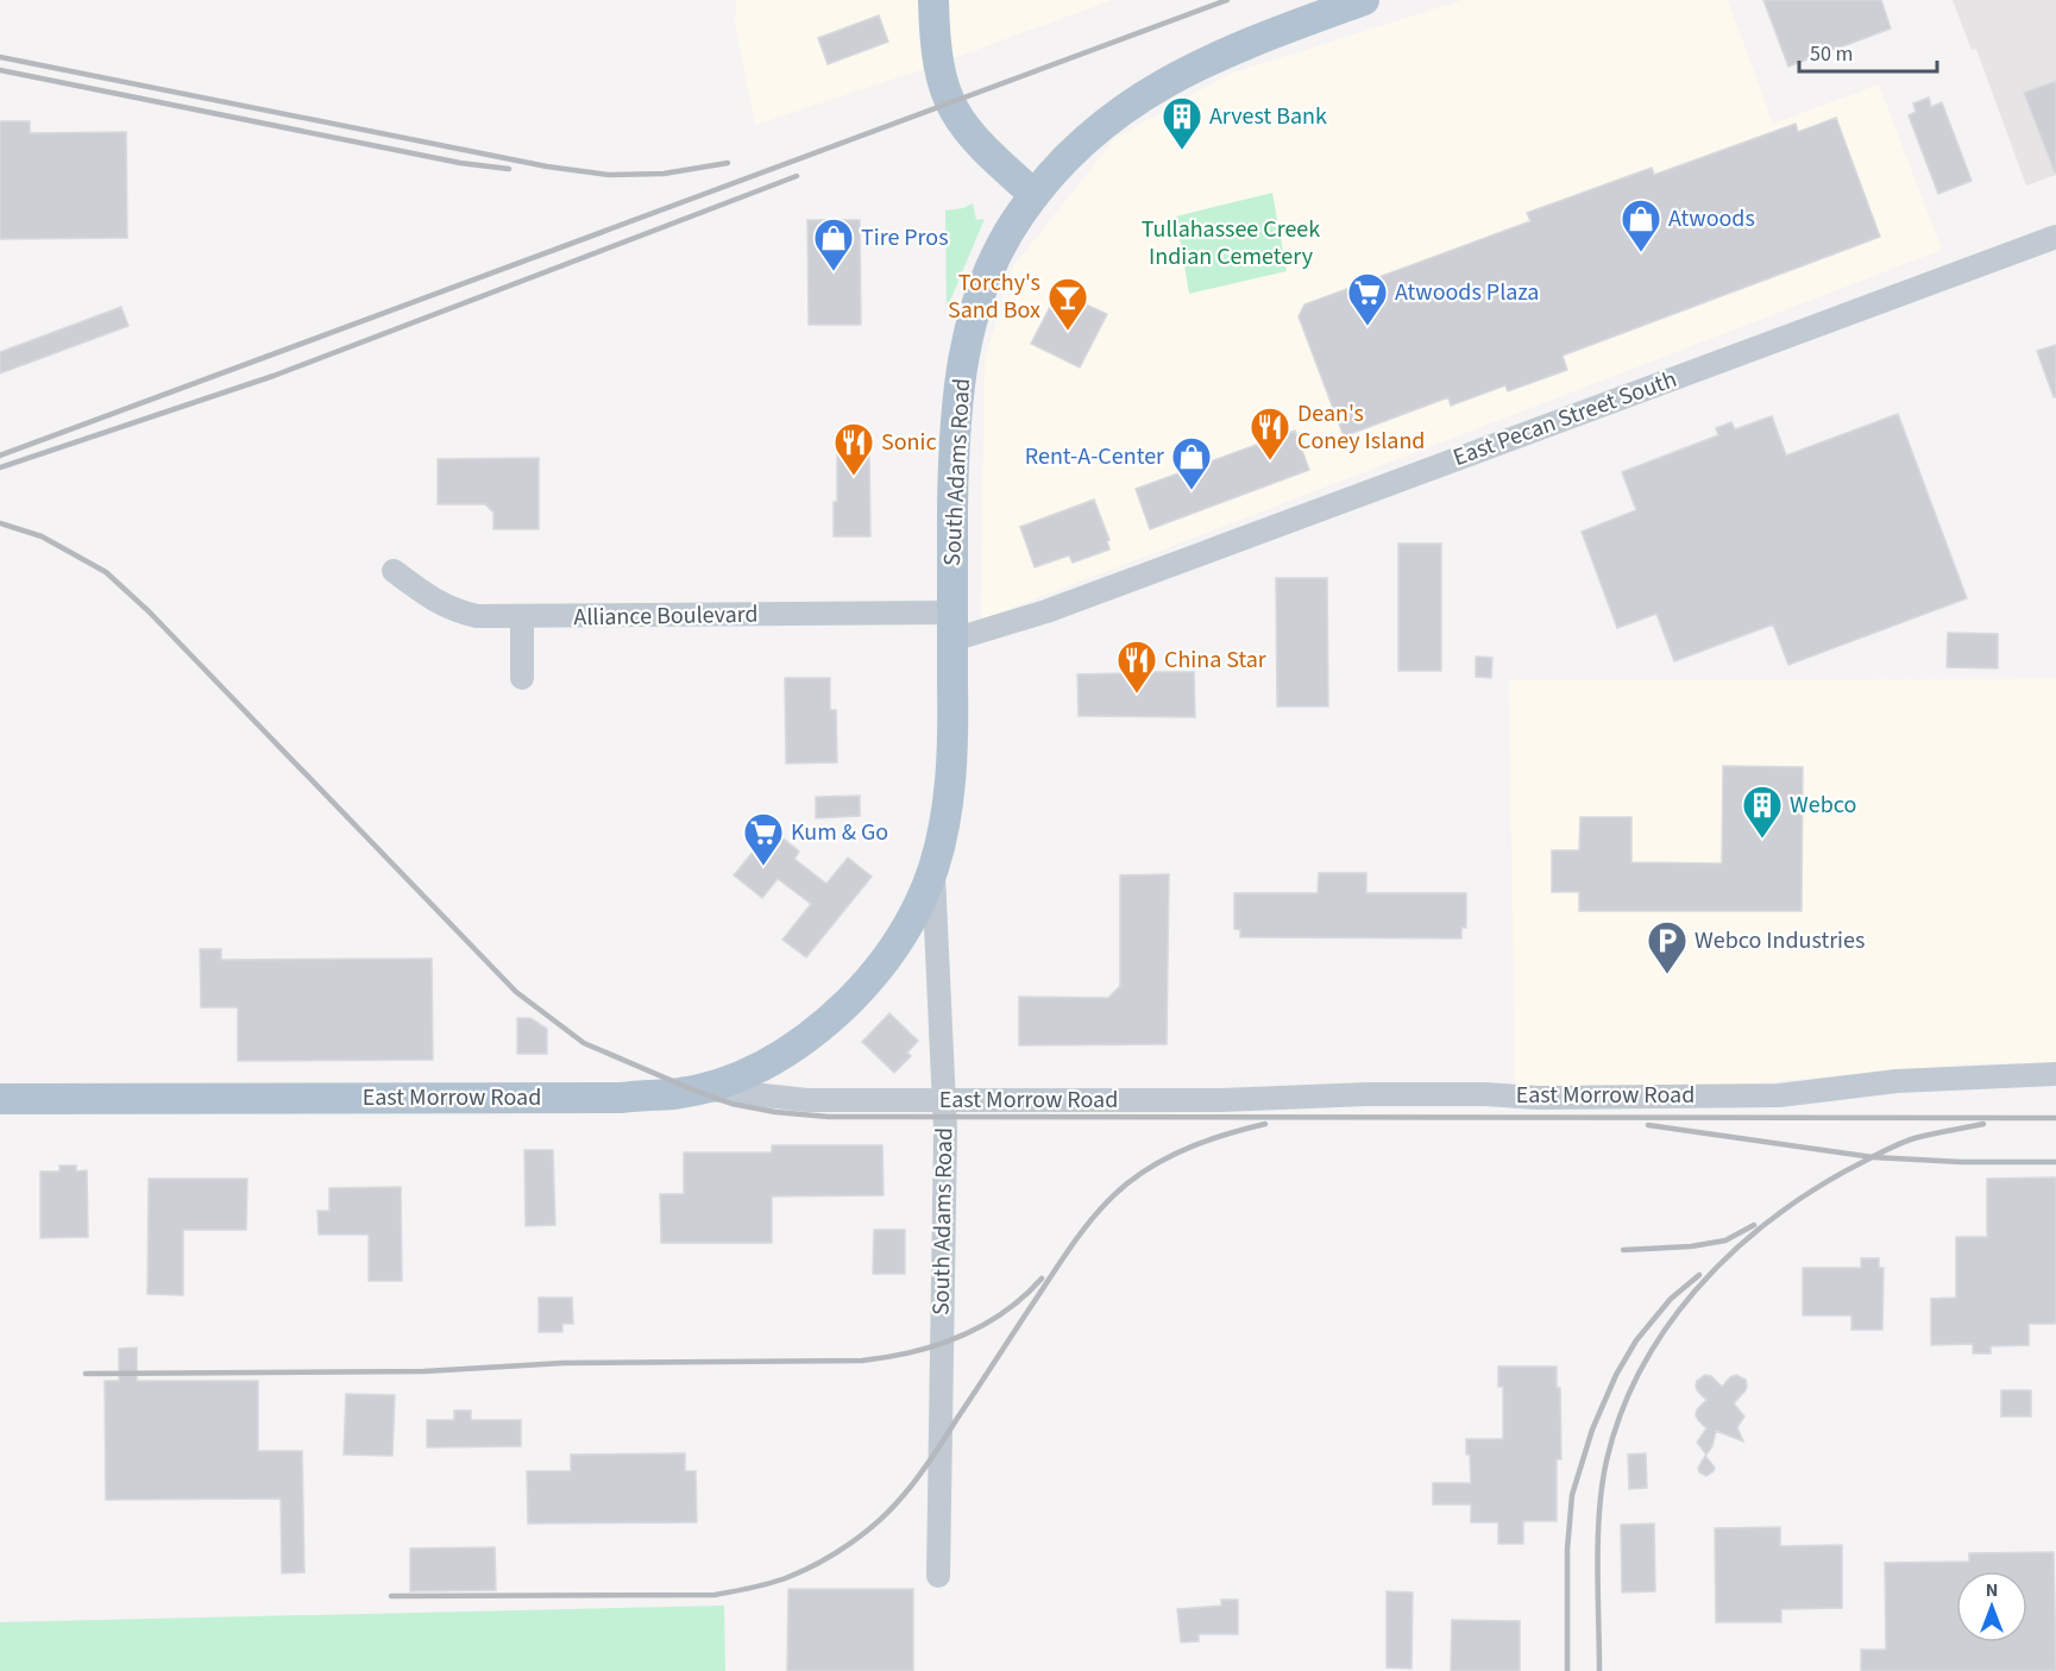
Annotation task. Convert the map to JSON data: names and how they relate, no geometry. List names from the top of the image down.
{
  "streets": {
    "main road": ["South Adams Road", "East Morrow Road"],
    "street": ["East Pecan Street South", "Alliance Boulevard"]
  },
  "crossings": [
    ["East Pecan Street South", "South Adams Road"],
    ["East Pecan Street South", "Alliance Boulevard"],
    ["South Adams Road", "Alliance Boulevard"],
    ["South Adams Road", "East Morrow Road"]
  ],
  "parks": ["Tullahassee Creek Indian Cemetery"],
  "places": {
    "building": ["Arvest Bank", "Webco"],
    "shop": ["Atwoods", "Tire Pros", "Rent-A-Center"],
    "supermarket": ["Atwoods Plaza", "Kum & Go"],
    "bar": ["Torchy's Sand Box"],
    "restaurant": ["Dean's Coney Island", "Sonic", "China Star"],
    "parking": ["Webco Industries"]
  },
  "scale_bar": "50 m",
  "north": "top"
}
